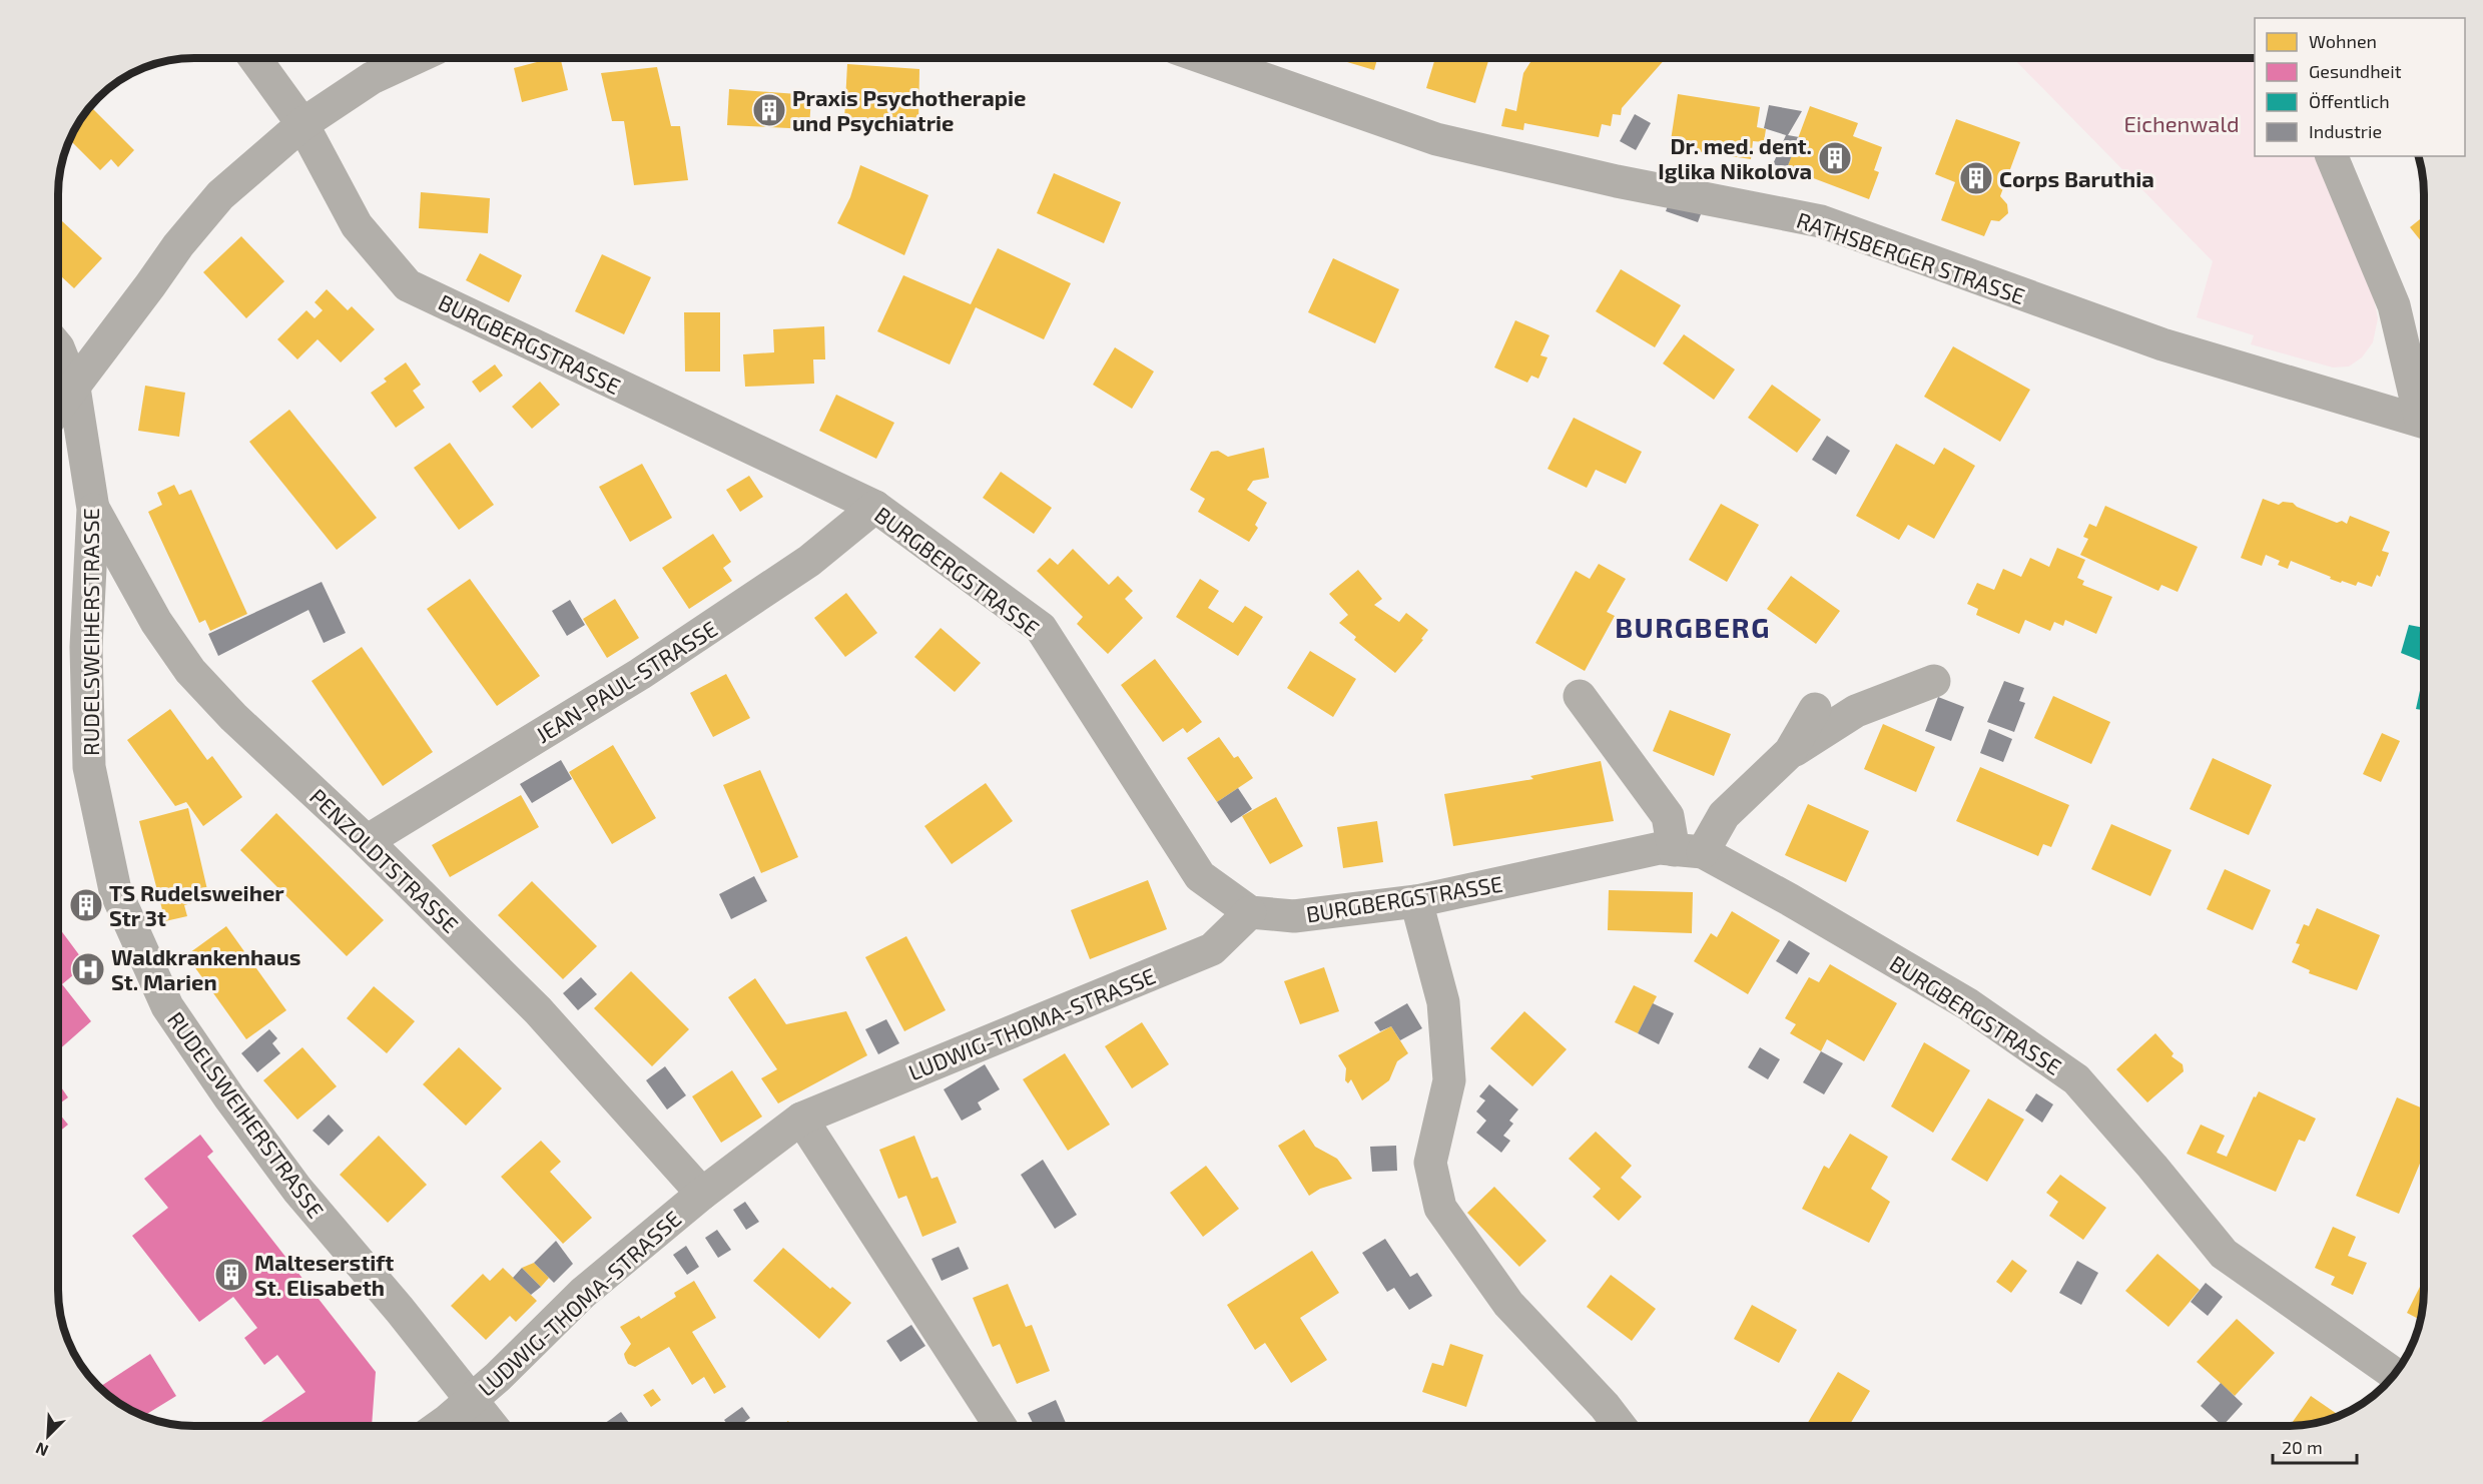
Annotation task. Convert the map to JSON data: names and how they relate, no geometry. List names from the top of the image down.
{
  "streets": {
    "street": [
      "RATHSBERGER STRASSE",
      "BURGBERGSTRASSE",
      "RUDELSWEIHERSTRASSE",
      "JEAN-PAUL-STRASSE",
      "PENZOLDTSTRASSE",
      "LUDWIG-THOMA-STRASSE"
    ]
  },
  "crossings": [
    ["BURGBERGSTRASSE", "JEAN-PAUL-STRASSE"],
    ["BURGBERGSTRASSE", "LUDWIG-THOMA-STRASSE"],
    ["RUDELSWEIHERSTRASSE", "PENZOLDTSTRASSE"],
    ["RUDELSWEIHERSTRASSE", "LUDWIG-THOMA-STRASSE"],
    ["JEAN-PAUL-STRASSE", "PENZOLDTSTRASSE"],
    ["PENZOLDTSTRASSE", "LUDWIG-THOMA-STRASSE"]
  ],
  "districts": ["BURGBERG"],
  "parks": ["Eichenwald"],
  "places": {
    "building": [
      "Praxis Psychotherapie und Psychiatrie",
      "Dr. med. dent. Iglika Nikolova",
      "Corps Baruthia",
      "TS Rudelsweiher Str 3t",
      "Malteserstift St. Elisabeth"
    ],
    "hospital": ["Waldkrankenhaus St. Marien"]
  },
  "legend": [
    "Wohnen",
    "Gesundheit",
    "Öffentlich",
    "Industrie"
  ],
  "scale_bar": "20 m",
  "north": "bottom left"
}
